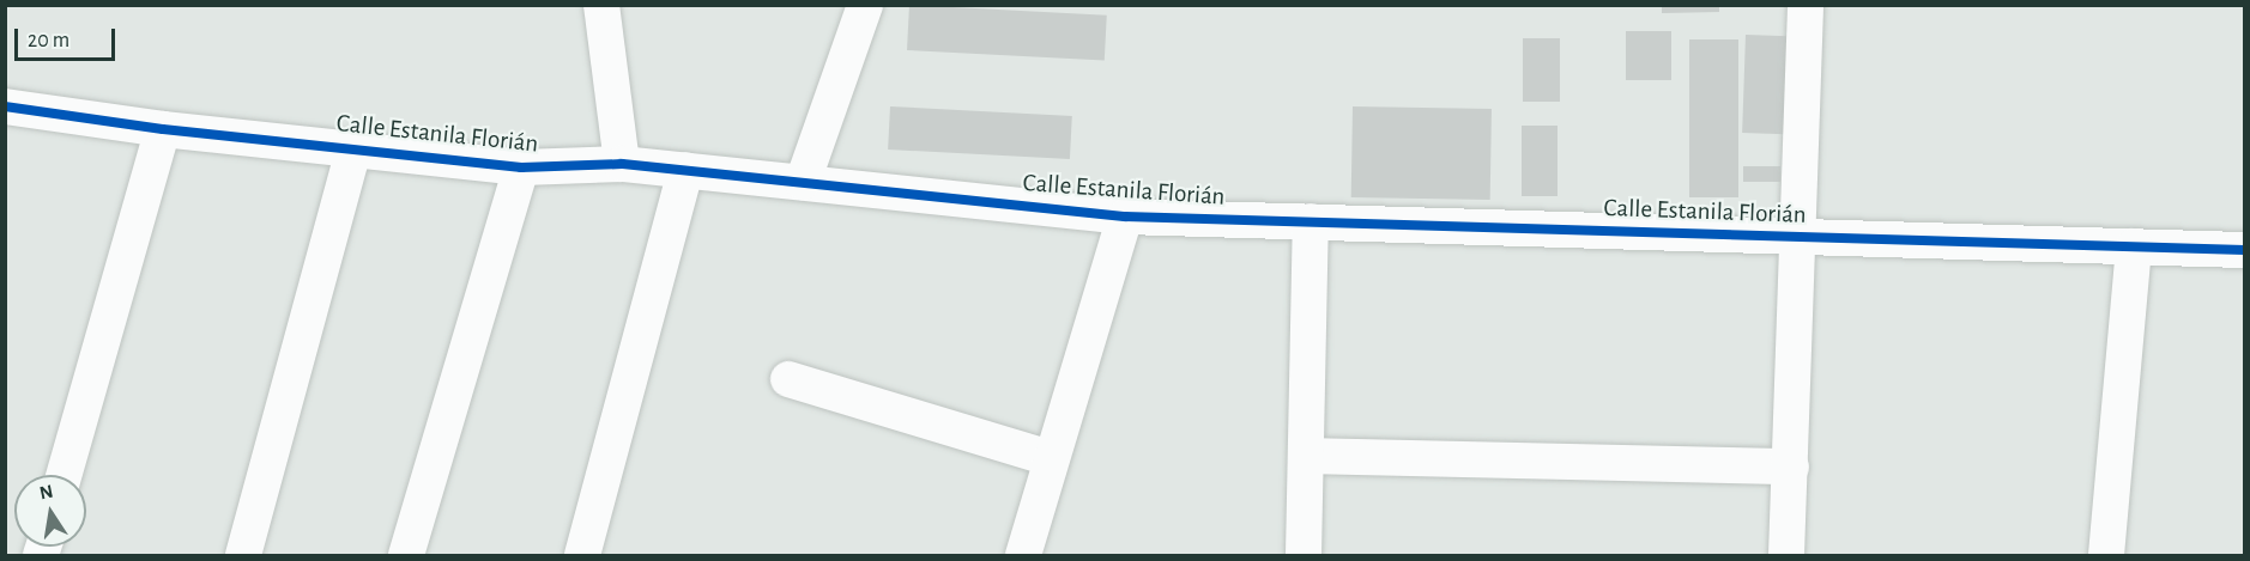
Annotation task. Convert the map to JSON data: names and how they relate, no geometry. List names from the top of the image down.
{
  "streets": {
    "street": ["Calle Estanila Florián"]
  },
  "scale_bar": "20 m",
  "north": "top"
}
